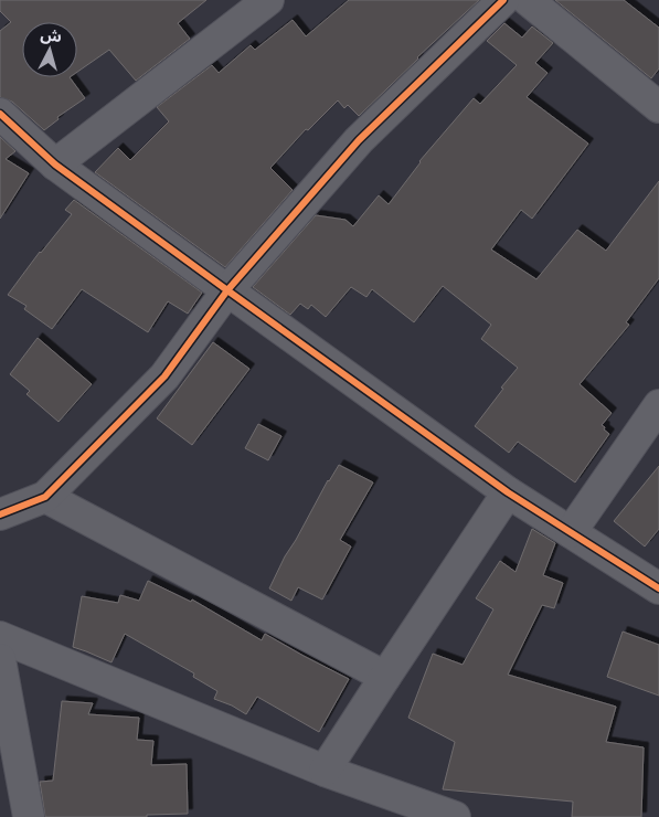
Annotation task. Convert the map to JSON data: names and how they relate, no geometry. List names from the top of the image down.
{
  "north": "top"
}
